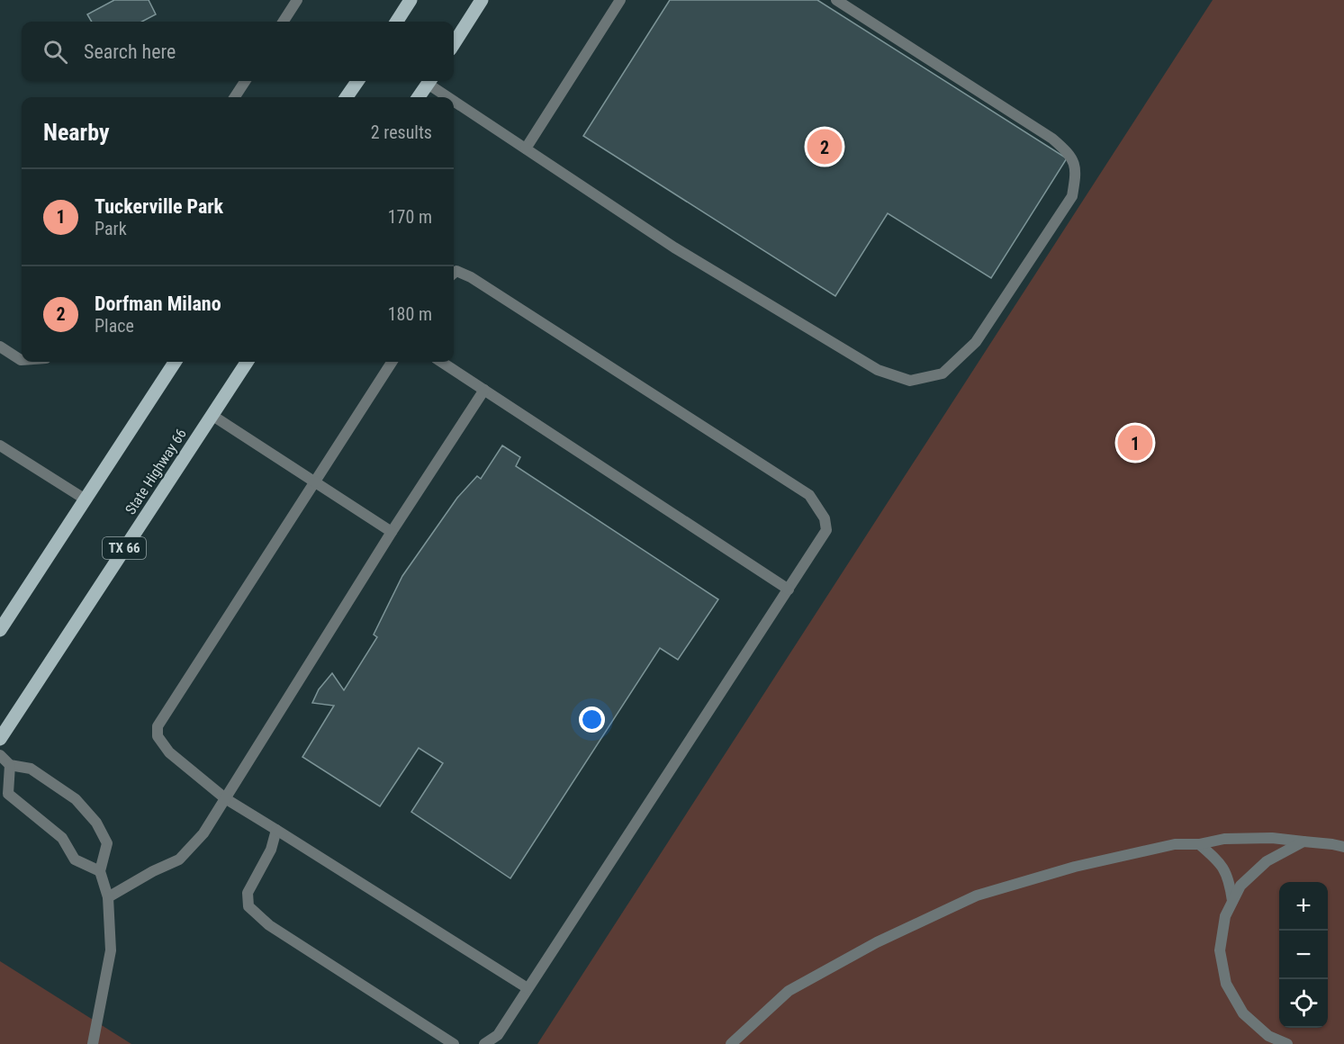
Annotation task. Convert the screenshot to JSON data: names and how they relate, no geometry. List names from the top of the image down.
{
  "streets": {
    "main road": ["State Highway 66", "TX 66"]
  },
  "page": {
    "search": "Search here",
    "heading": ["Nearby", "2 results"],
    "pins": ["2", "1"],
    "list": [
      {
        "mark": "1",
        "name": "Tuckerville Park",
        "note": "Park",
        "value": "170 m"
      },
      {
        "mark": "2",
        "name": "Dorfman Milano",
        "note": "Place",
        "value": "180 m"
      }
    ],
    "map_buttons": ["+", "−"]
  }
}
